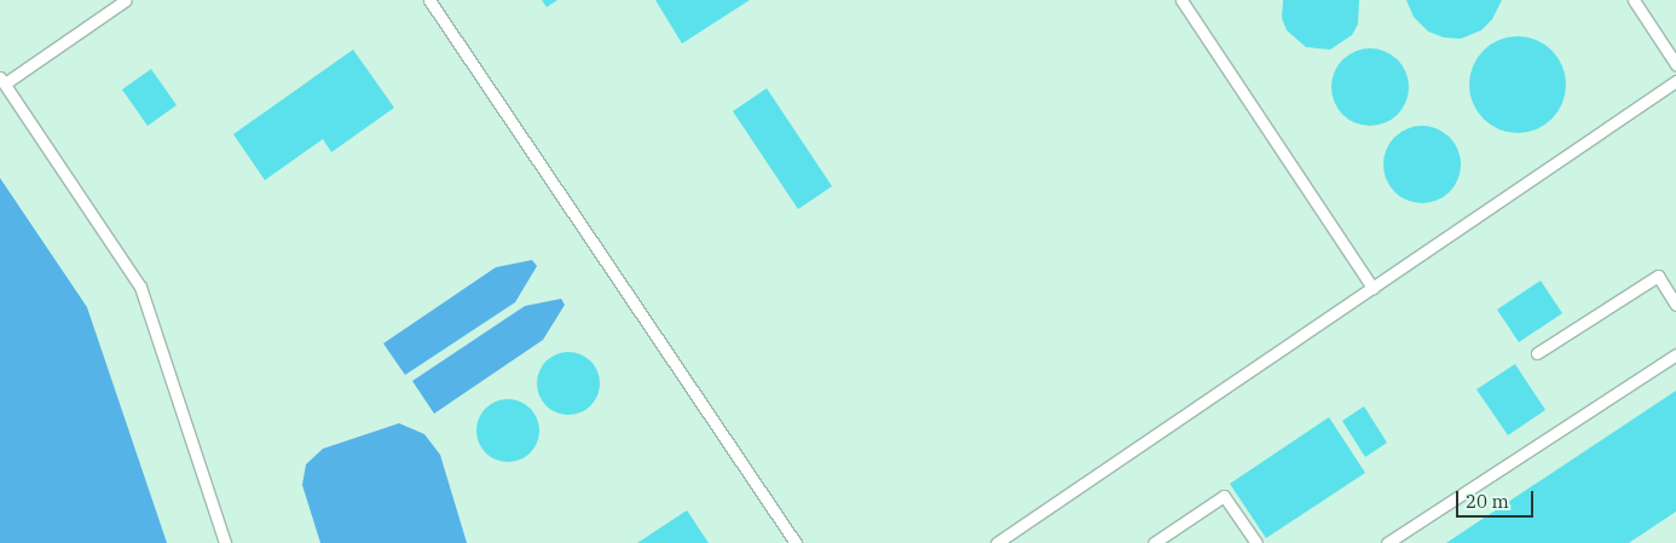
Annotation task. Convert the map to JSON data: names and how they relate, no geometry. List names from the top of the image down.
{
  "scale_bar": "20 m"
}
